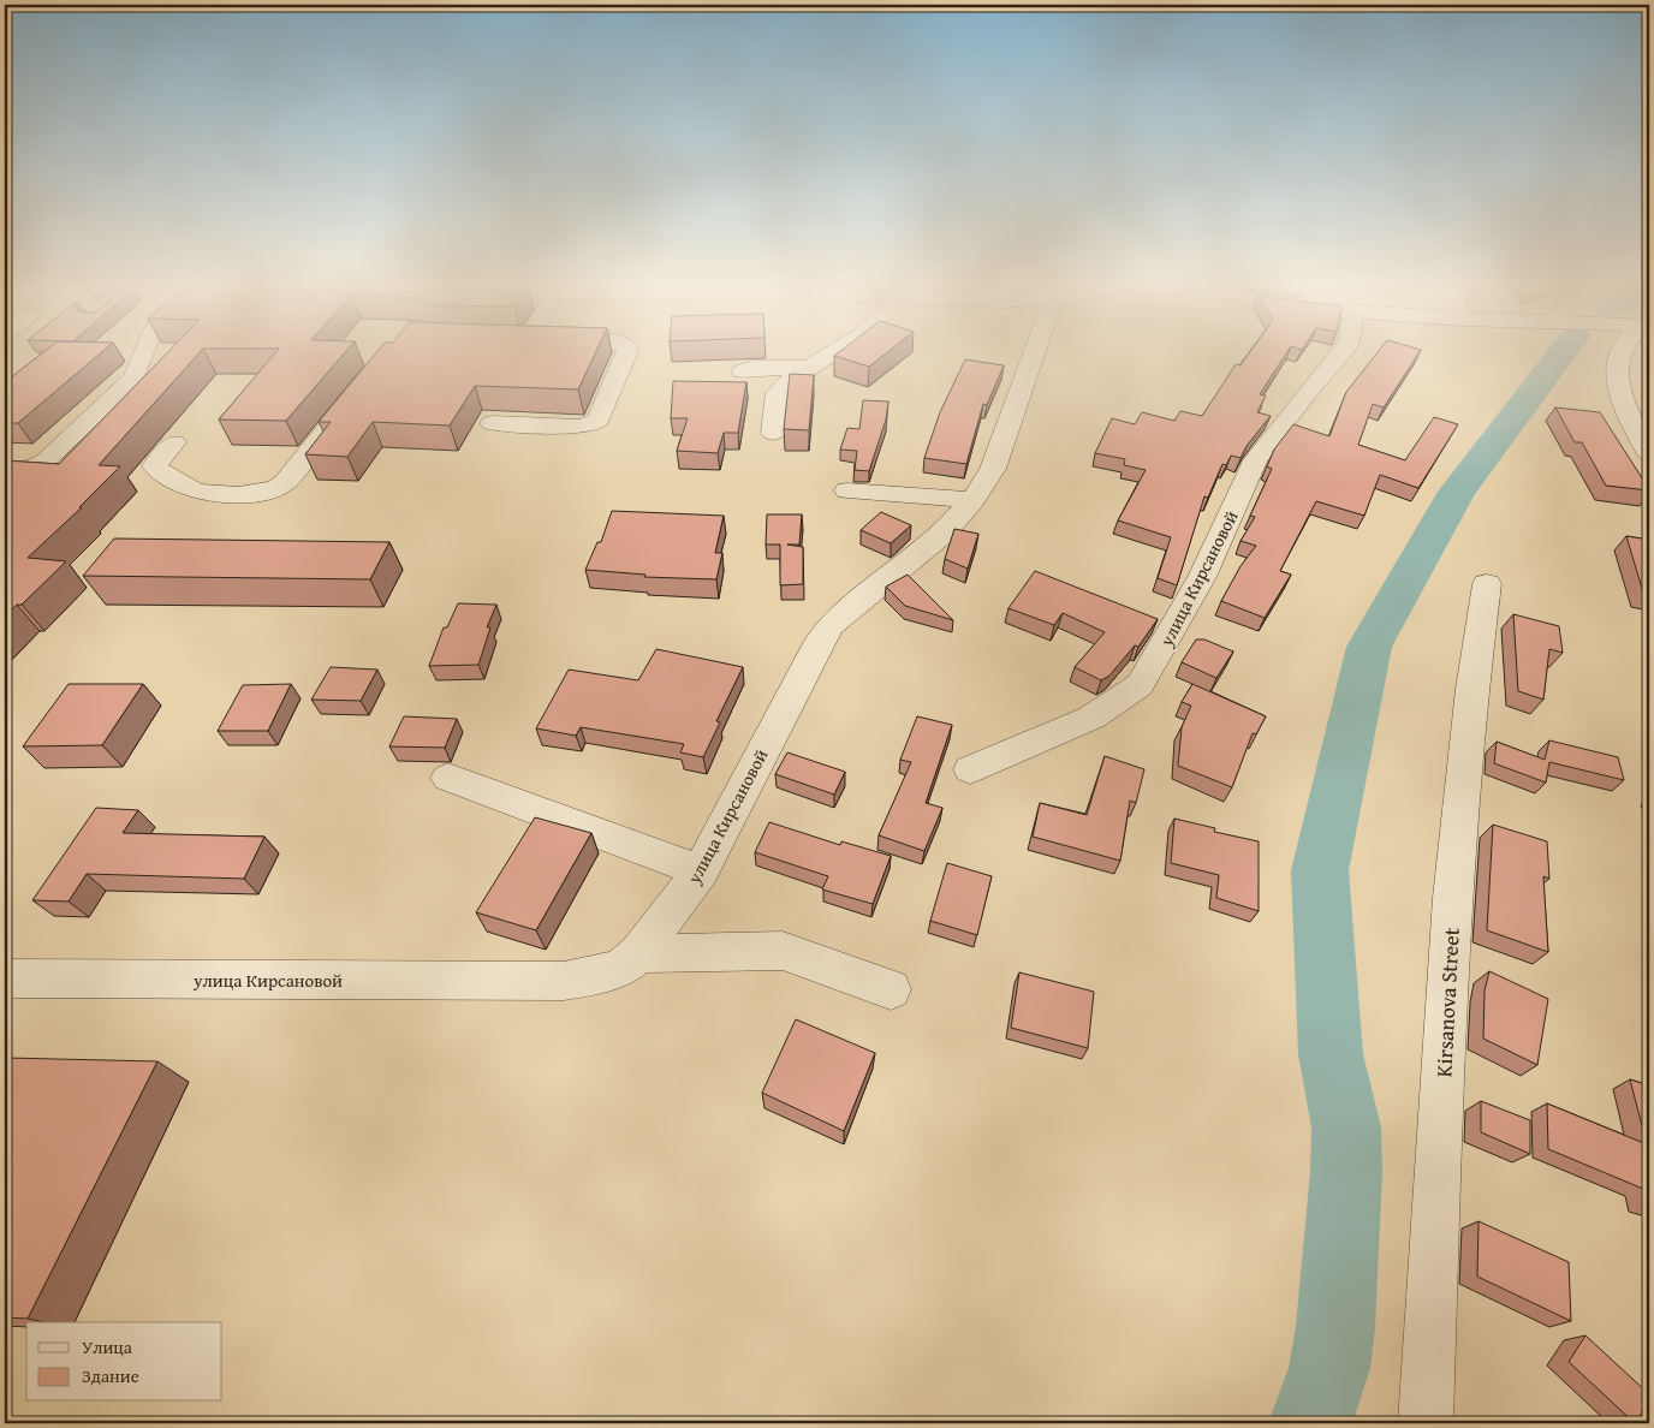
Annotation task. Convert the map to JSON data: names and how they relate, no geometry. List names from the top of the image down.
{
  "streets": {
    "street": ["улица Кирсановой", "Kirsanova Street"]
  },
  "legend": ["Улица", "Здание"]
}
